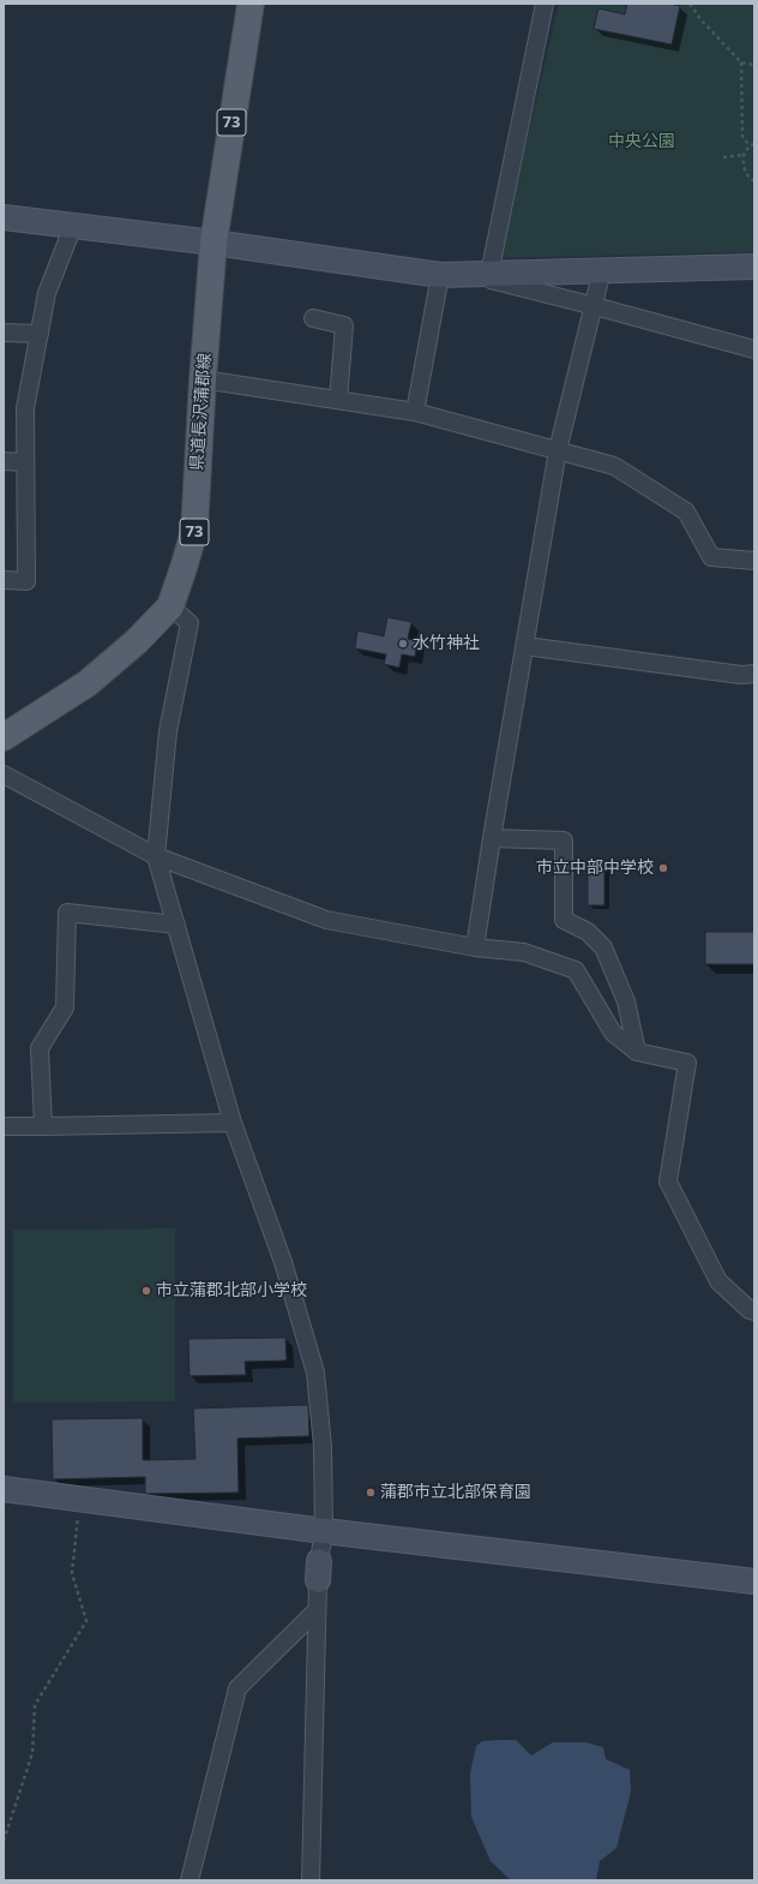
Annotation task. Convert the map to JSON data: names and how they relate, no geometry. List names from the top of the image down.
{
  "streets": {
    "main road": ["73", "県道長沢蒲郡線"]
  },
  "parks": ["中央公園"],
  "places": [
    "水竹神社",
    "市立中部中学校",
    "市立蒲郡北部小学校",
    "蒲郡市立北部保育園"
  ]
}
